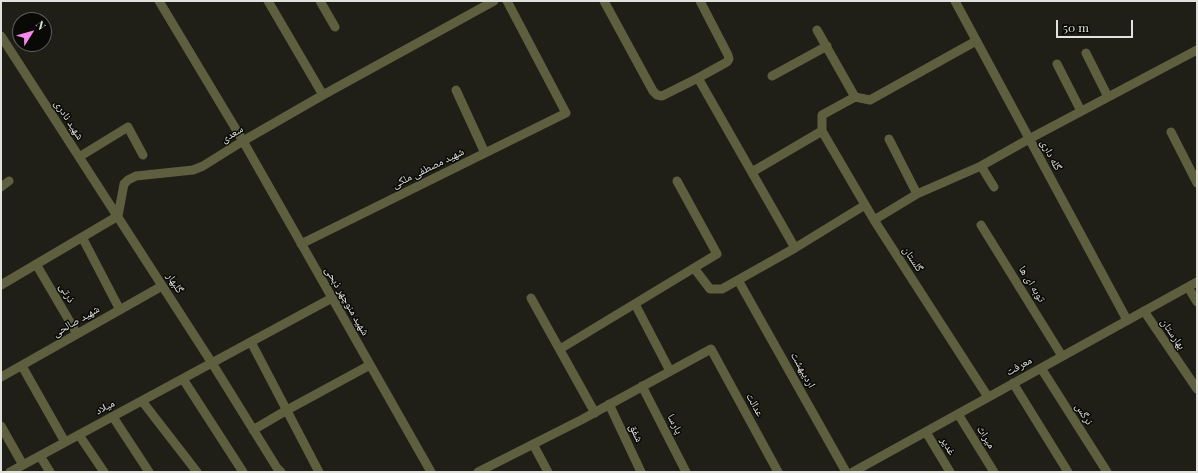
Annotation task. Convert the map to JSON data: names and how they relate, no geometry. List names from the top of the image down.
{
  "streets": {
    "street": [
      "شهید نادری",
      "سعدی",
      "گله داری",
      "شهید مصطفی ملکی",
      "گلستان",
      "گلبهار",
      "توبه ای ها",
      "ذرتی",
      "شهید منوچهر ذبحی",
      "شهید صالحی",
      "بهارستان",
      "معرفت",
      "اردیبهشت",
      "عدالت",
      "میلاد",
      "نرگس",
      "پارسا",
      "شفق",
      "میراث",
      "غدیر"
    ]
  },
  "crossings": [
    ["شهید نادری", "سعدی"],
    ["شهید نادری", "گلبهار"],
    ["سعدی", "گلبهار"],
    ["سعدی", "شهید منوچهر ذبحی"],
    ["گله داری", "معرفت"],
    ["شهید مصطفی ملکی", "شهید منوچهر ذبحی"],
    ["گلستان", "معرفت"],
    ["گلبهار", "شهید صالحی"],
    ["گلبهار", "میلاد"],
    ["توبه ای ها", "معرفت"],
    ["ذرتی", "شهید صالحی"],
    ["شهید منوچهر ذبحی", "میلاد"],
    ["بهارستان", "معرفت"],
    ["معرفت", "اردیبهشت"],
    ["معرفت", "نرگس"],
    ["معرفت", "میراث"],
    ["معرفت", "غدیر"]
  ],
  "scale_bar": "50 m",
  "north": "top right"
}
